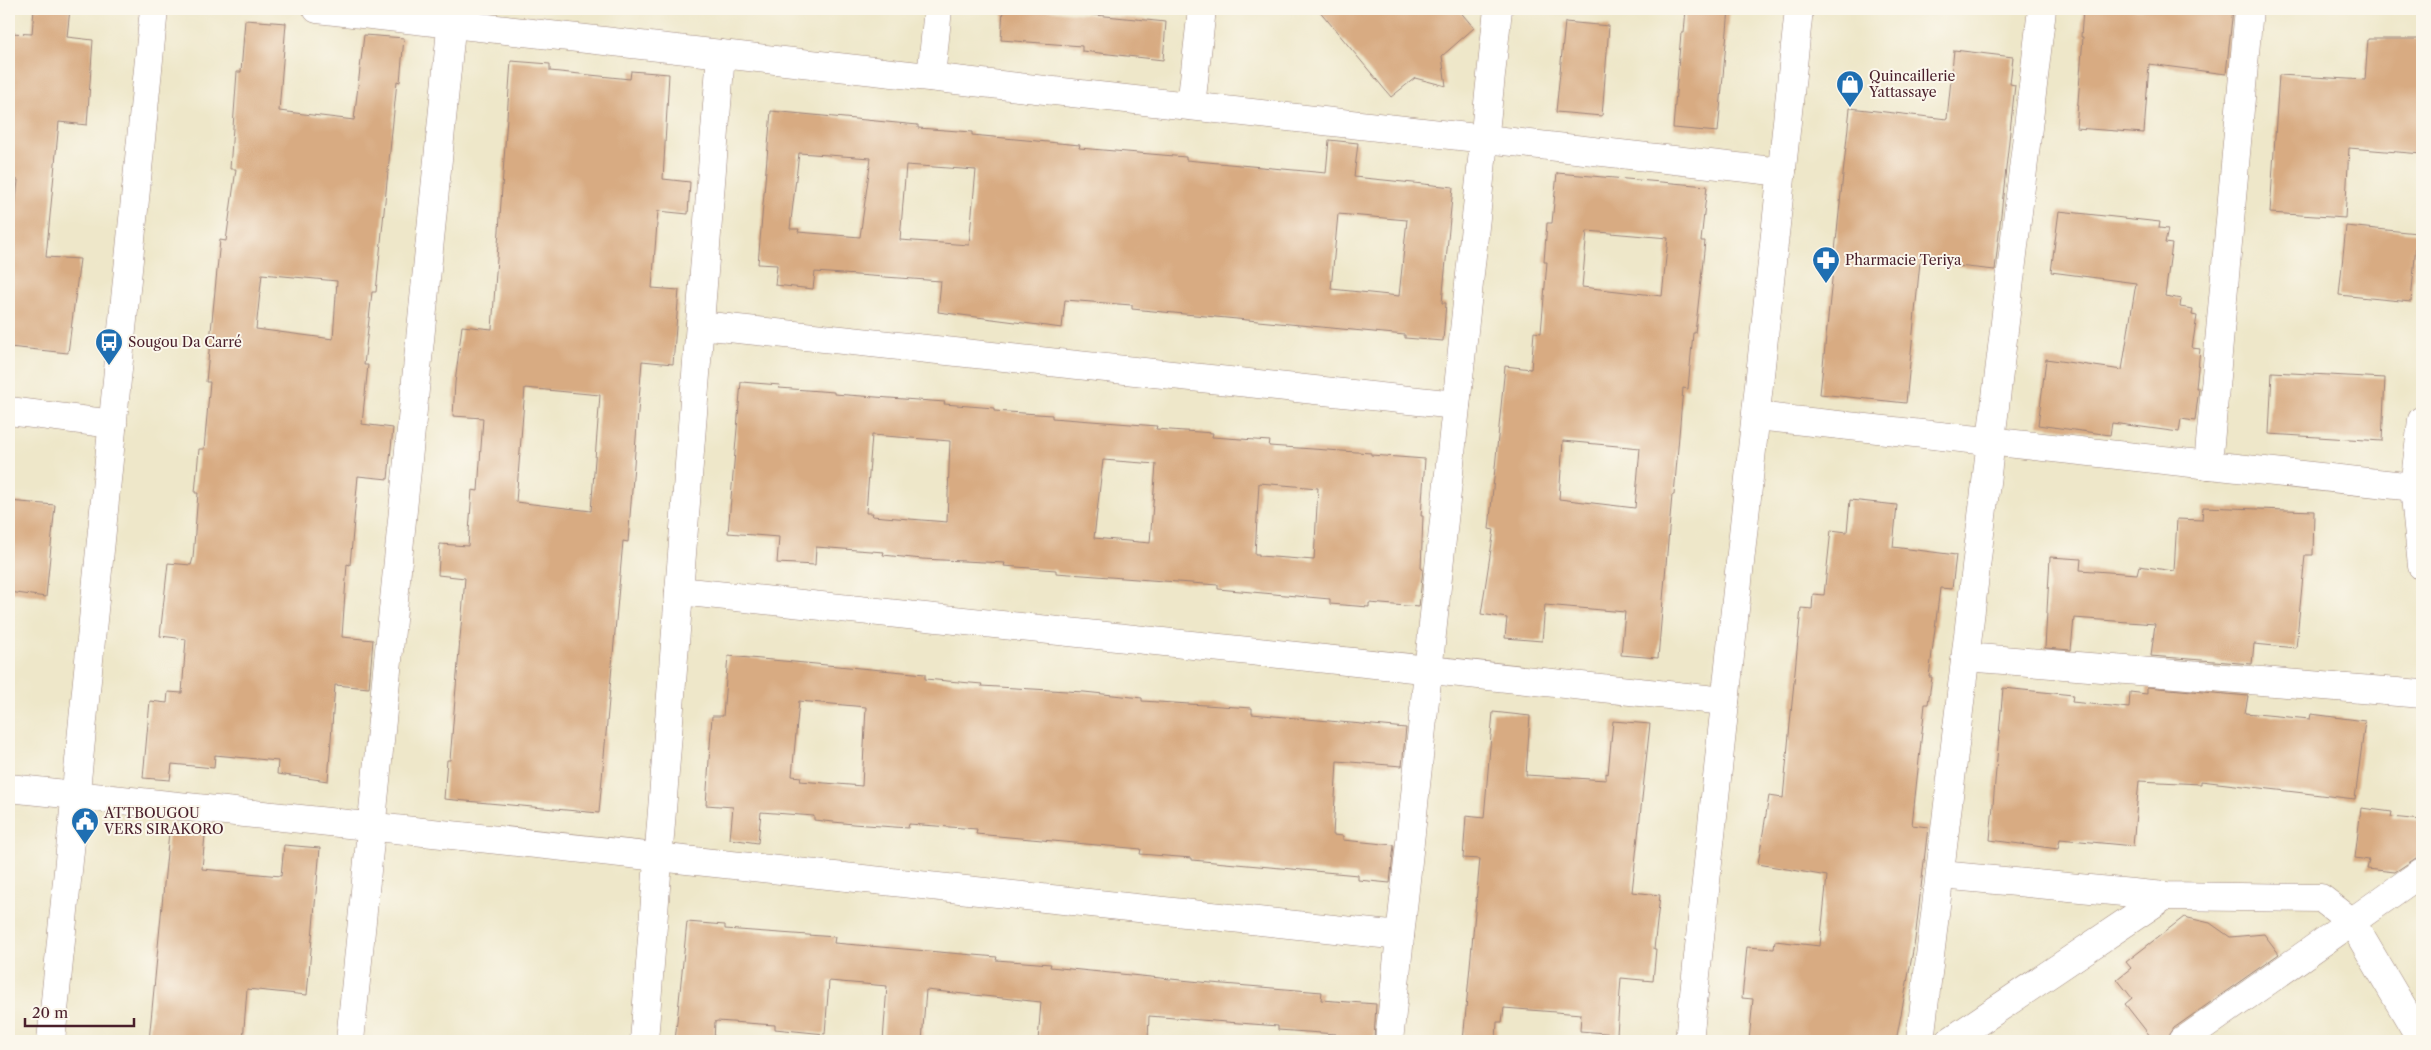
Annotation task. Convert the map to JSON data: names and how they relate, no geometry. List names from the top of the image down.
{
  "places": {
    "shop": ["Quincaillerie Yattassaye"],
    "pharmacy": ["Pharmacie Teriya"],
    "bus stop": ["Sougou Da Carré"],
    "public building": ["ATTBOUGOU VERS SIRAKORO"]
  },
  "scale_bar": "20 m"
}
